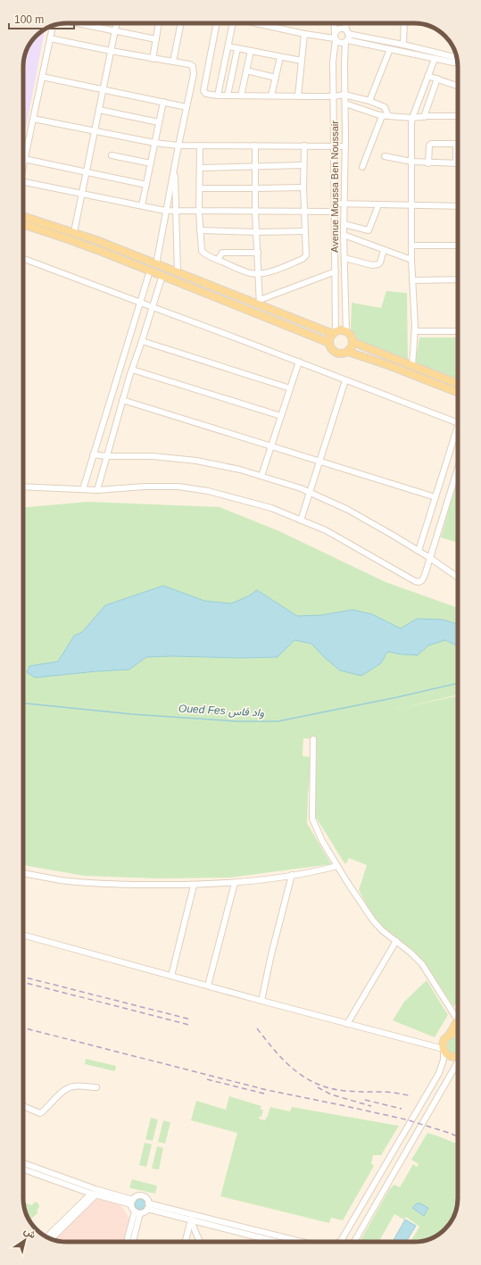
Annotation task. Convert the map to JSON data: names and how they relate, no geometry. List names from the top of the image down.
{
  "streets": {
    "street": ["Avenue Moussa Ben Noussair"]
  },
  "water": ["Oued Fes واد فاس"],
  "scale_bar": "100 m",
  "north": "top right"
}
